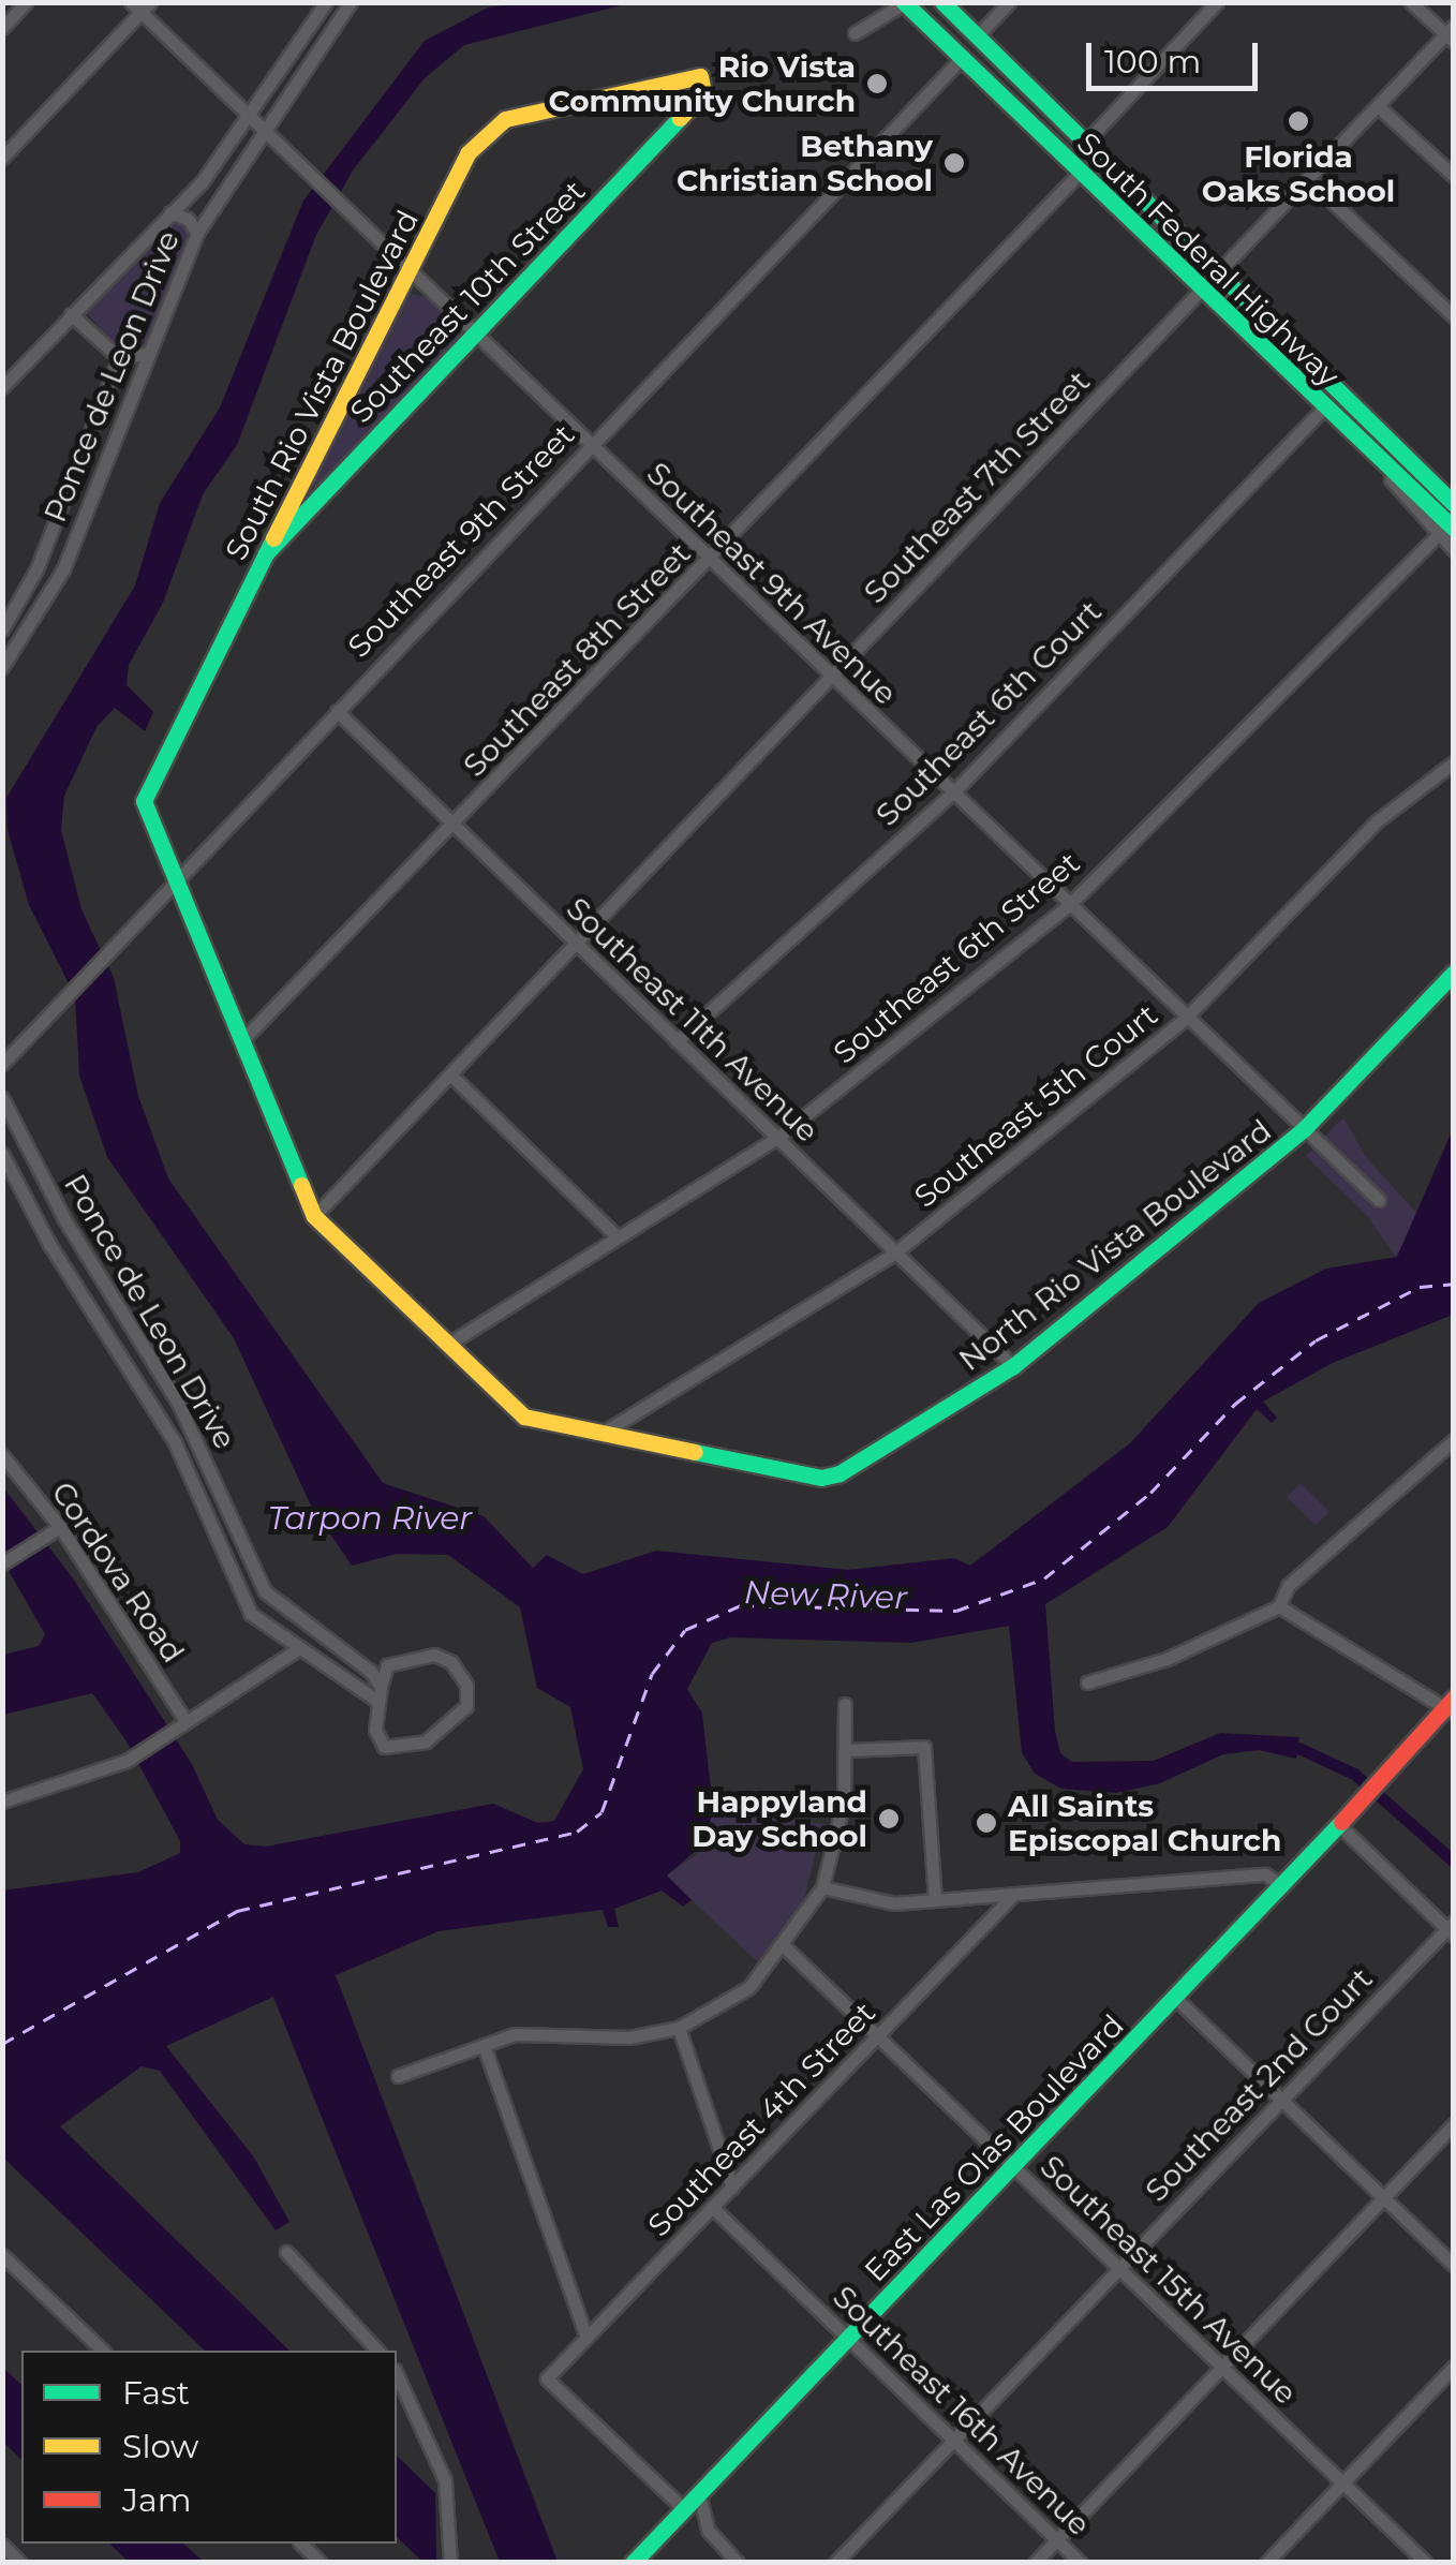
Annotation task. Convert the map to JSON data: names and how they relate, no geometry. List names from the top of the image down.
{
  "streets": {
    "street": [
      "South Federal Highway",
      "Southeast 10th Street",
      "Ponce de Leon Drive",
      "South Rio Vista Boulevard",
      "Southeast 7th Street",
      "Southeast 9th Street",
      "Southeast 9th Avenue",
      "Southeast 8th Street",
      "Southeast 6th Court",
      "Southeast 6th Street",
      "Southeast 11th Avenue",
      "Southeast 5th Court",
      "North Rio Vista Boulevard",
      "Cordova Road",
      "Southeast 2nd Court",
      "Southeast 4th Street",
      "East Las Olas Boulevard",
      "Southeast 15th Avenue",
      "Southeast 16th Avenue"
    ]
  },
  "crossings": [
    ["South Federal Highway", "Southeast 7th Street"],
    ["South Federal Highway", "Southeast 9th Street"],
    ["South Federal Highway", "Southeast 8th Street"],
    ["South Federal Highway", "Southeast 6th Court"],
    ["South Federal Highway", "Southeast 6th Street"],
    ["Southeast 10th Street", "South Rio Vista Boulevard"],
    ["Southeast 10th Street", "Southeast 9th Avenue"],
    ["Ponce de Leon Drive", "Southeast 9th Avenue"],
    ["South Rio Vista Boulevard", "Southeast 9th Street"],
    ["South Rio Vista Boulevard", "Southeast 9th Avenue"],
    ["South Rio Vista Boulevard", "North Rio Vista Boulevard"],
    ["Southeast 7th Street", "Southeast 9th Avenue"],
    ["Southeast 7th Street", "Southeast 11th Avenue"],
    ["Southeast 7th Street", "North Rio Vista Boulevard"],
    ["Southeast 9th Street", "Southeast 9th Avenue"],
    ["Southeast 9th Street", "Southeast 11th Avenue"],
    ["Southeast 9th Street", "North Rio Vista Boulevard"],
    ["Southeast 9th Avenue", "Southeast 8th Street"],
    ["Southeast 9th Avenue", "Southeast 6th Court"],
    ["Southeast 9th Avenue", "Southeast 6th Street"],
    ["Southeast 9th Avenue", "Southeast 5th Court"],
    ["Southeast 9th Avenue", "North Rio Vista Boulevard"],
    ["Southeast 8th Street", "Southeast 11th Avenue"],
    ["Southeast 8th Street", "North Rio Vista Boulevard"],
    ["Southeast 6th Court", "Southeast 11th Avenue"],
    ["Southeast 6th Street", "Southeast 11th Avenue"],
    ["Southeast 6th Street", "North Rio Vista Boulevard"],
    ["Southeast 11th Avenue", "Southeast 5th Court"],
    ["Southeast 11th Avenue", "North Rio Vista Boulevard"],
    ["Southeast 5th Court", "North Rio Vista Boulevard"],
    ["Southeast 2nd Court", "Southeast 15th Avenue"],
    ["Southeast 2nd Court", "Southeast 16th Avenue"],
    ["Southeast 4th Street", "East Las Olas Boulevard"],
    ["Southeast 4th Street", "Southeast 15th Avenue"],
    ["Southeast 4th Street", "Southeast 16th Avenue"],
    ["East Las Olas Boulevard", "Southeast 15th Avenue"],
    ["East Las Olas Boulevard", "Southeast 16th Avenue"]
  ],
  "water": ["Tarpon River", "New River"],
  "places": [
    "Rio Vista Community Church",
    "Florida Oaks School",
    "Bethany Christian School",
    "Happyland Day School",
    "All Saints Episcopal Church"
  ],
  "legend": ["Fast", "Slow", "Jam"],
  "scale_bar": "100 m"
}
